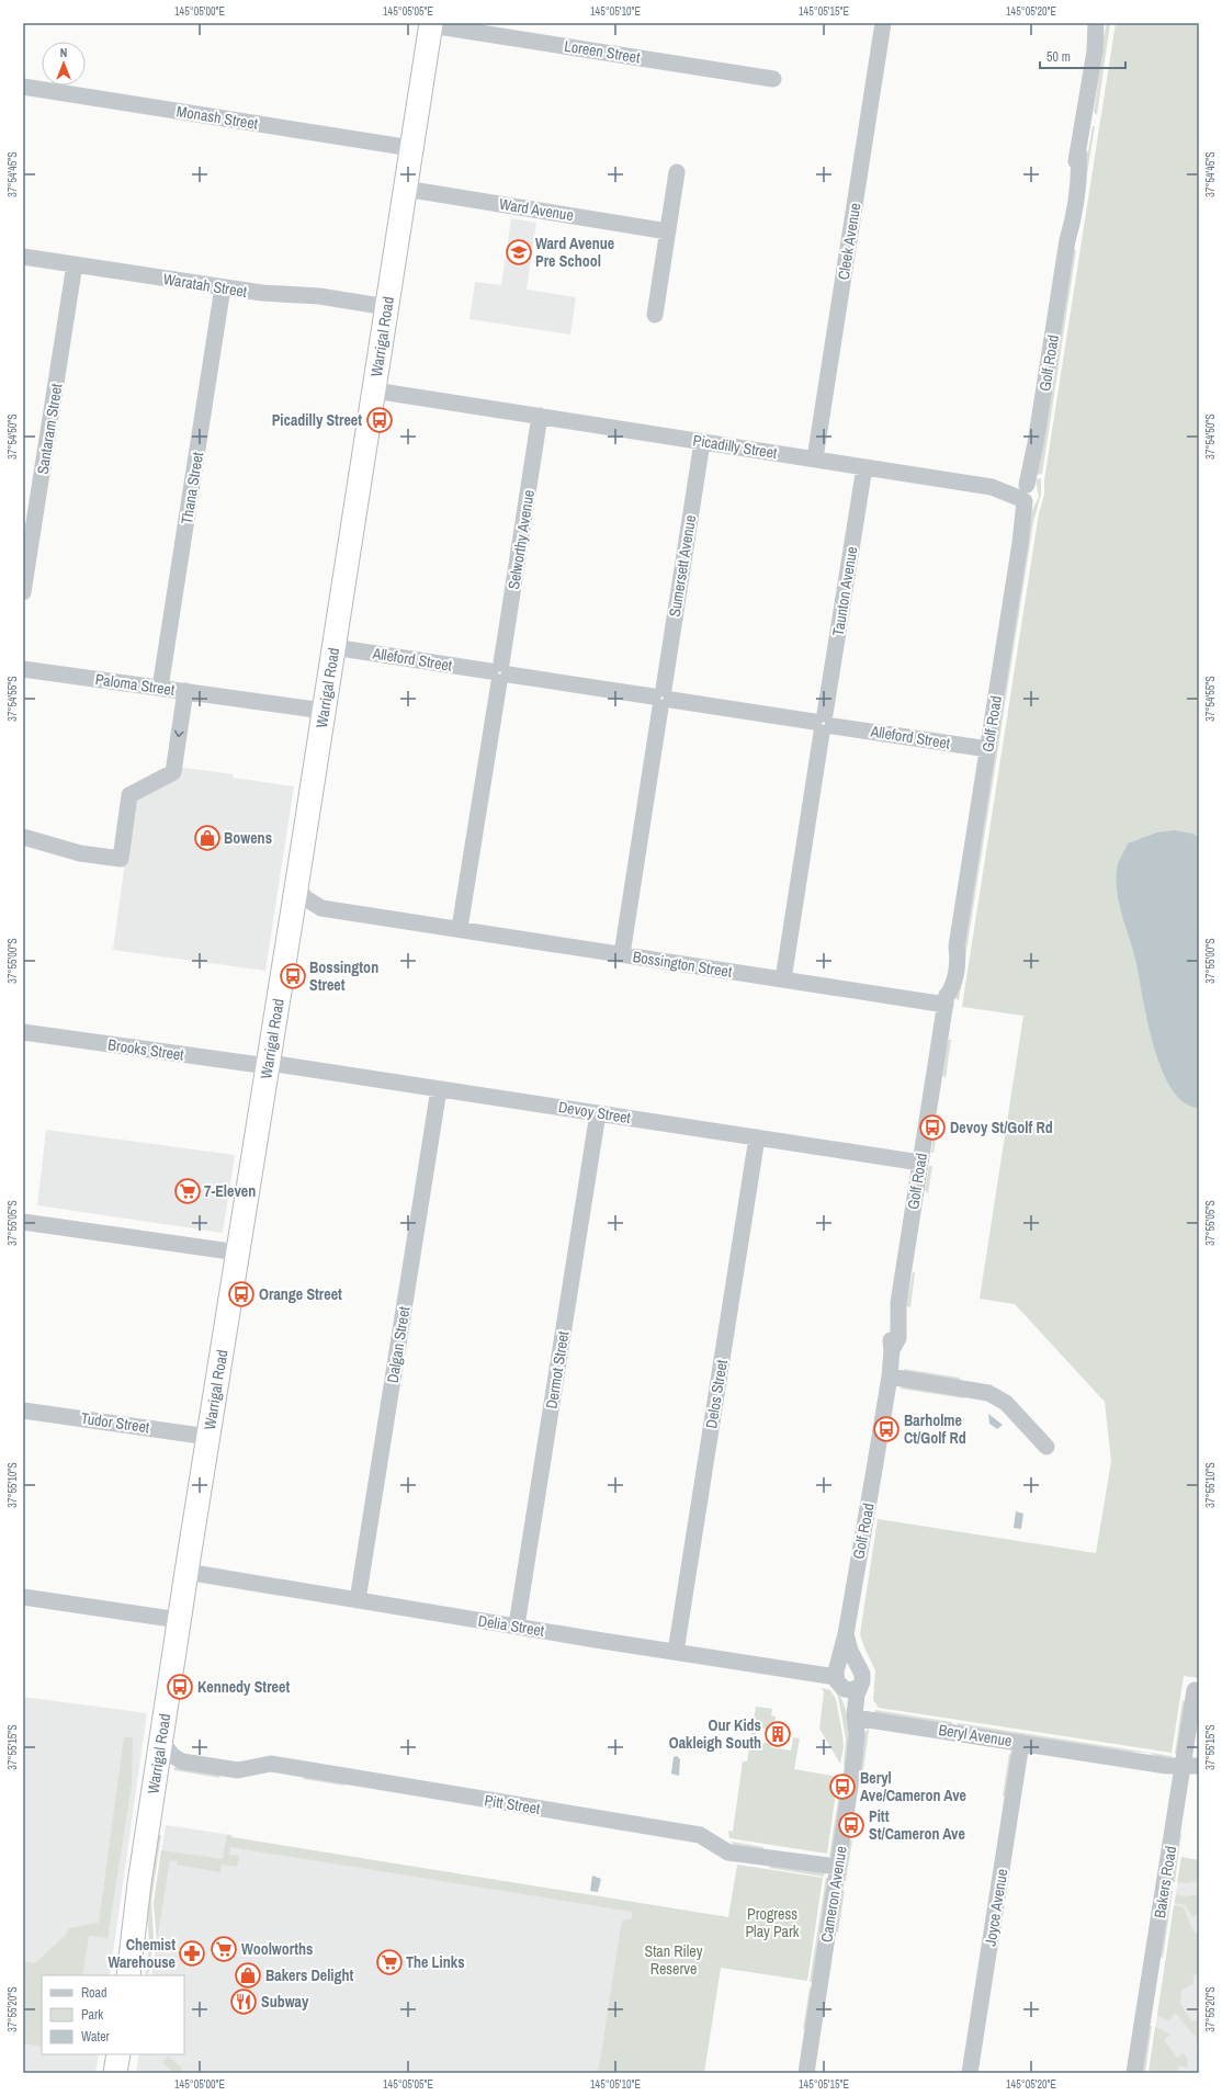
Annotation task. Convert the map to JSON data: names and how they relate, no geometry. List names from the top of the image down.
{
  "streets": {
    "highway": ["Warrigal Road"],
    "street": [
      "Loreen Street",
      "Monash Street",
      "Ward Avenue",
      "Cleek Avenue",
      "Waratah Street",
      "Golf Road",
      "Santaram Street",
      "Picadilly Street",
      "Thana Street",
      "Selworthy Avenue",
      "Sumersett Avenue",
      "Taunton Avenue",
      "Alleford Street",
      "Paloma Street",
      "Bossington Street",
      "Brooks Street",
      "Devoy Street",
      "Dalgan Street",
      "Dermot Street",
      "Delos Street",
      "Tudor Street",
      "Delia Street",
      "Beryl Avenue",
      "Pitt Street",
      "Bakers Road",
      "Cameron Avenue",
      "Joyce Avenue"
    ]
  },
  "crossings": [
    ["Loreen Street", "Warrigal Road"],
    ["Monash Street", "Warrigal Road"],
    ["Ward Avenue", "Warrigal Road"],
    ["Cleek Avenue", "Picadilly Street"],
    ["Waratah Street", "Warrigal Road"],
    ["Waratah Street", "Santaram Street"],
    ["Waratah Street", "Thana Street"],
    ["Warrigal Road", "Picadilly Street"],
    ["Warrigal Road", "Alleford Street"],
    ["Warrigal Road", "Paloma Street"],
    ["Warrigal Road", "Bossington Street"],
    ["Warrigal Road", "Brooks Street"],
    ["Warrigal Road", "Devoy Street"],
    ["Warrigal Road", "Tudor Street"],
    ["Warrigal Road", "Delia Street"],
    ["Golf Road", "Picadilly Street"],
    ["Golf Road", "Alleford Street"],
    ["Golf Road", "Bossington Street"],
    ["Golf Road", "Devoy Street"],
    ["Golf Road", "Delia Street"],
    ["Golf Road", "Cameron Avenue"],
    ["Picadilly Street", "Selworthy Avenue"],
    ["Picadilly Street", "Sumersett Avenue"],
    ["Picadilly Street", "Taunton Avenue"],
    ["Thana Street", "Paloma Street"],
    ["Selworthy Avenue", "Alleford Street"],
    ["Selworthy Avenue", "Bossington Street"],
    ["Sumersett Avenue", "Alleford Street"],
    ["Sumersett Avenue", "Bossington Street"],
    ["Taunton Avenue", "Alleford Street"],
    ["Taunton Avenue", "Bossington Street"],
    ["Brooks Street", "Devoy Street"],
    ["Devoy Street", "Dalgan Street"],
    ["Devoy Street", "Dermot Street"],
    ["Devoy Street", "Delos Street"],
    ["Dalgan Street", "Delia Street"],
    ["Dermot Street", "Delia Street"],
    ["Delos Street", "Delia Street"],
    ["Delia Street", "Cameron Avenue"],
    ["Beryl Avenue", "Bakers Road"],
    ["Beryl Avenue", "Cameron Avenue"],
    ["Beryl Avenue", "Joyce Avenue"],
    ["Pitt Street", "Cameron Avenue"]
  ],
  "parks": ["Progress Play Park", "Stan Riley Reserve"],
  "places": {
    "school or university": ["Ward Avenue Pre School"],
    "bus stop": [
      "Picadilly Street",
      "Bossington Street",
      "Devoy St/Golf Rd",
      "Orange Street",
      "Barholme Ct/Golf Rd",
      "Kennedy Street",
      "Beryl Ave/Cameron Ave",
      "Pitt St/Cameron Ave"
    ],
    "shop": ["Bowens", "Bakers Delight"],
    "supermarket": ["7-Eleven", "Woolworths", "The Links"],
    "building": ["Our Kids Oakleigh South"],
    "pharmacy": ["Chemist Warehouse"],
    "restaurant": ["Subway"]
  },
  "legend": ["Road", "Park", "Water"],
  "scale_bar": "50 m",
  "north": "top",
  "coordinates": [
    "145°05'00\"E",
    "145°05'05\"E",
    "145°05'10\"E",
    "145°05'15\"E",
    "145°05'20\"E",
    "37°54'45\"S",
    "37°54'50\"S",
    "37°54'55\"S",
    "37°55'00\"S",
    "37°55'05\"S",
    "37°55'10\"S",
    "37°55'15\"S",
    "37°55'20\"S"
  ]
}
